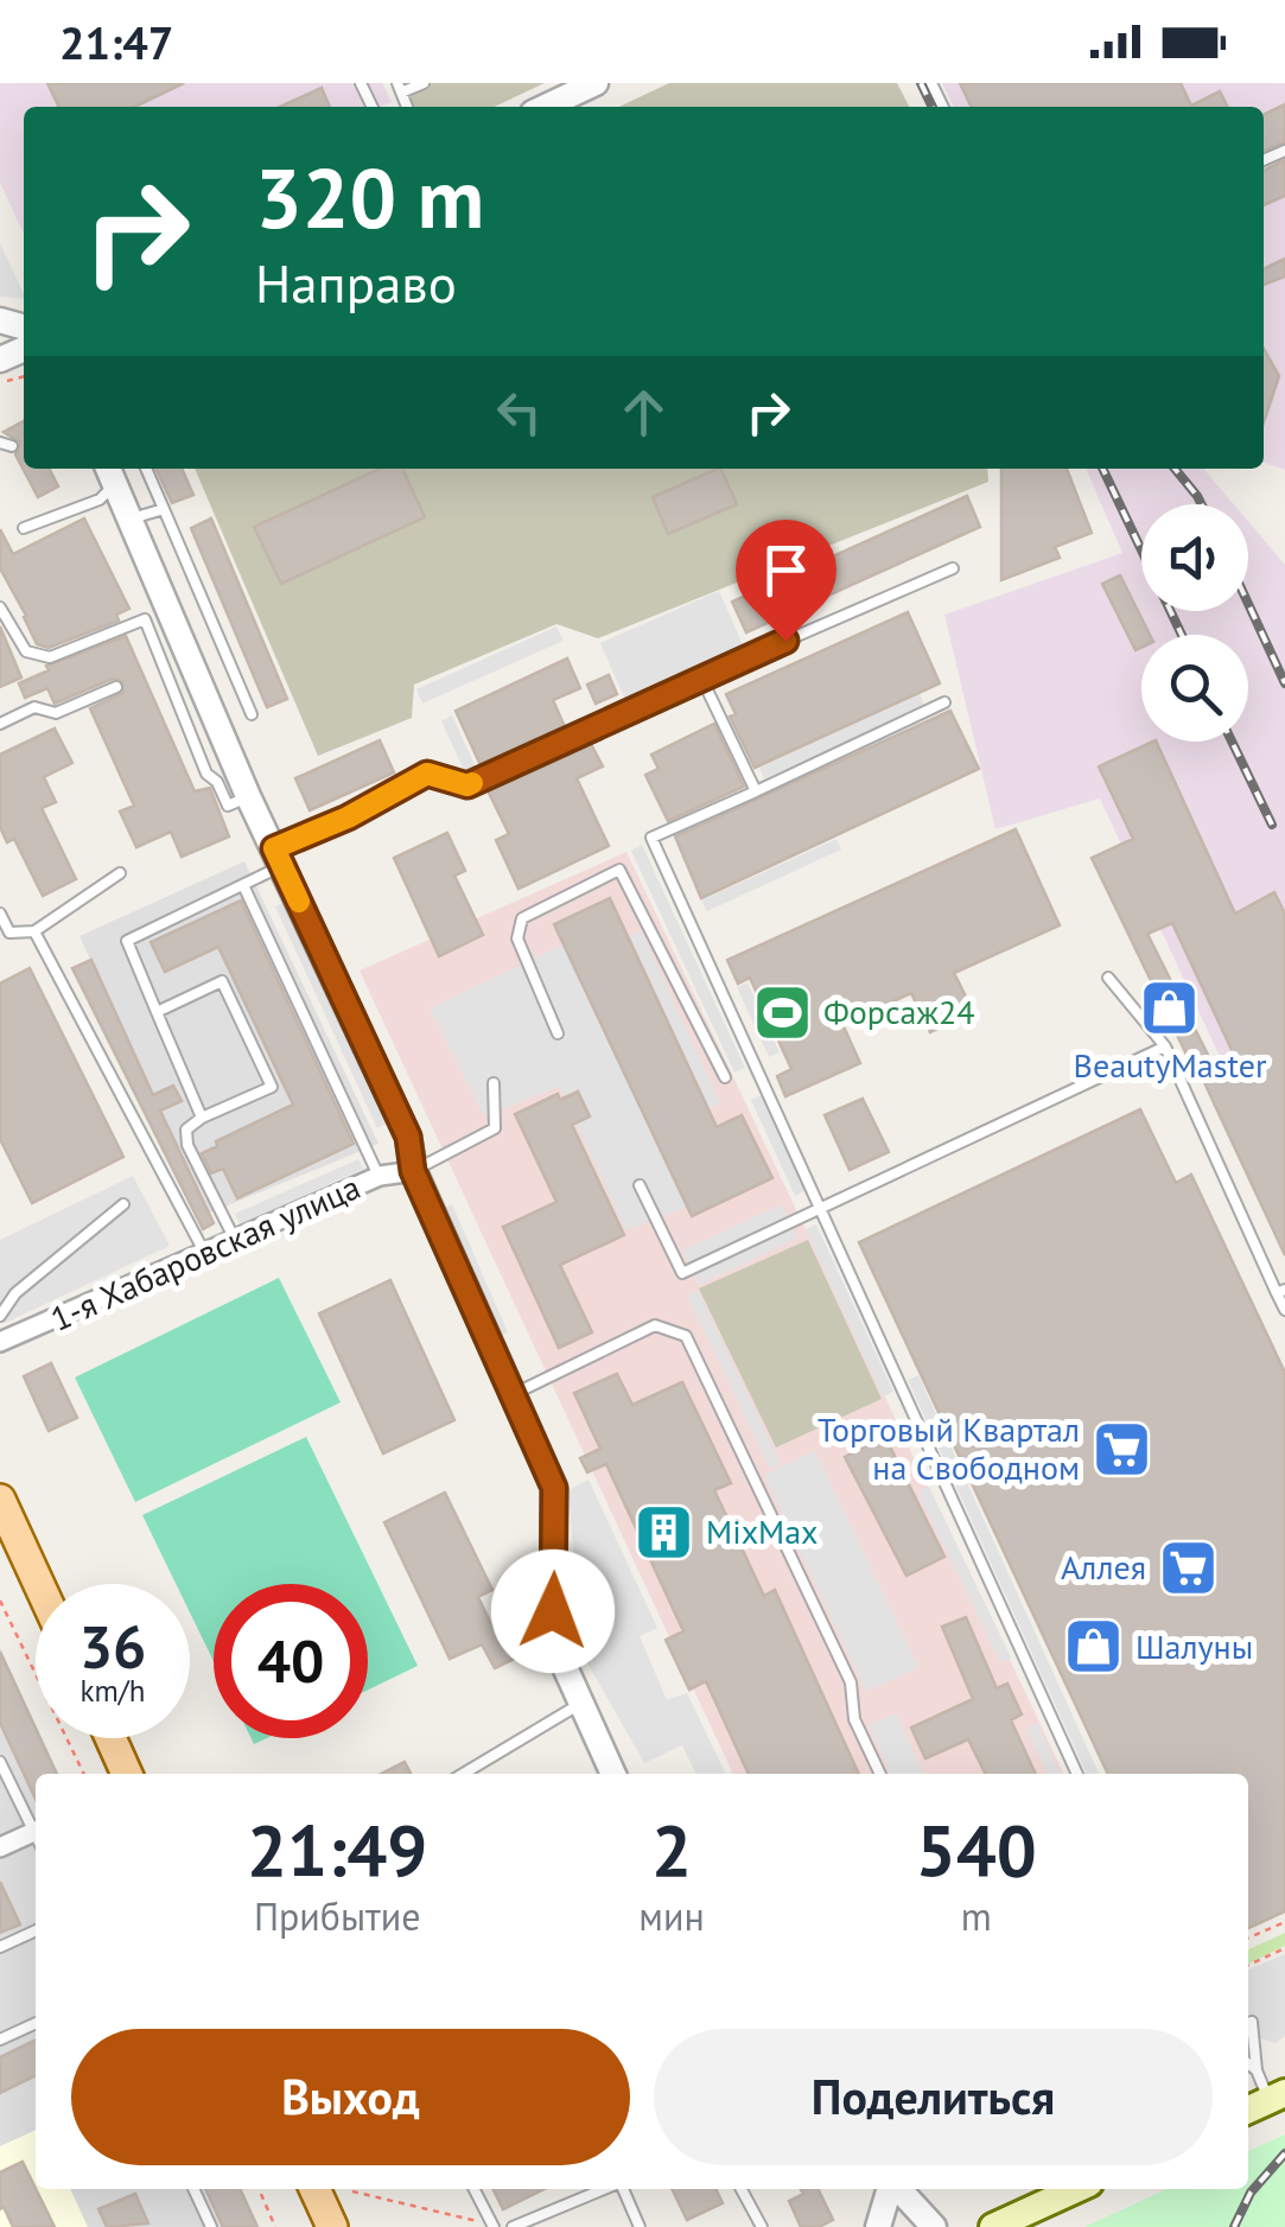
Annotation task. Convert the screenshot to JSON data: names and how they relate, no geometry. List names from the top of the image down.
{
  "streets": {
    "street": ["1-я Хабаровская улица"]
  },
  "places": {
    "shop": ["BeautyMaster", "Шалуны"],
    "sports": ["Форсаж24"],
    "supermarket": ["Торговый Квартал на Свободном", "Аллея"],
    "building": ["MixMax"]
  },
  "page": {
    "status": "21:47",
    "turn": ["320 m", "Направо"],
    "speed": "36 km/h",
    "limit": "40",
    "eta": [
      "21:49",
      "Прибытие",
      "2",
      "мин",
      "540",
      "m"
    ],
    "buttons": ["Выход", "Поделиться"]
  }
}
